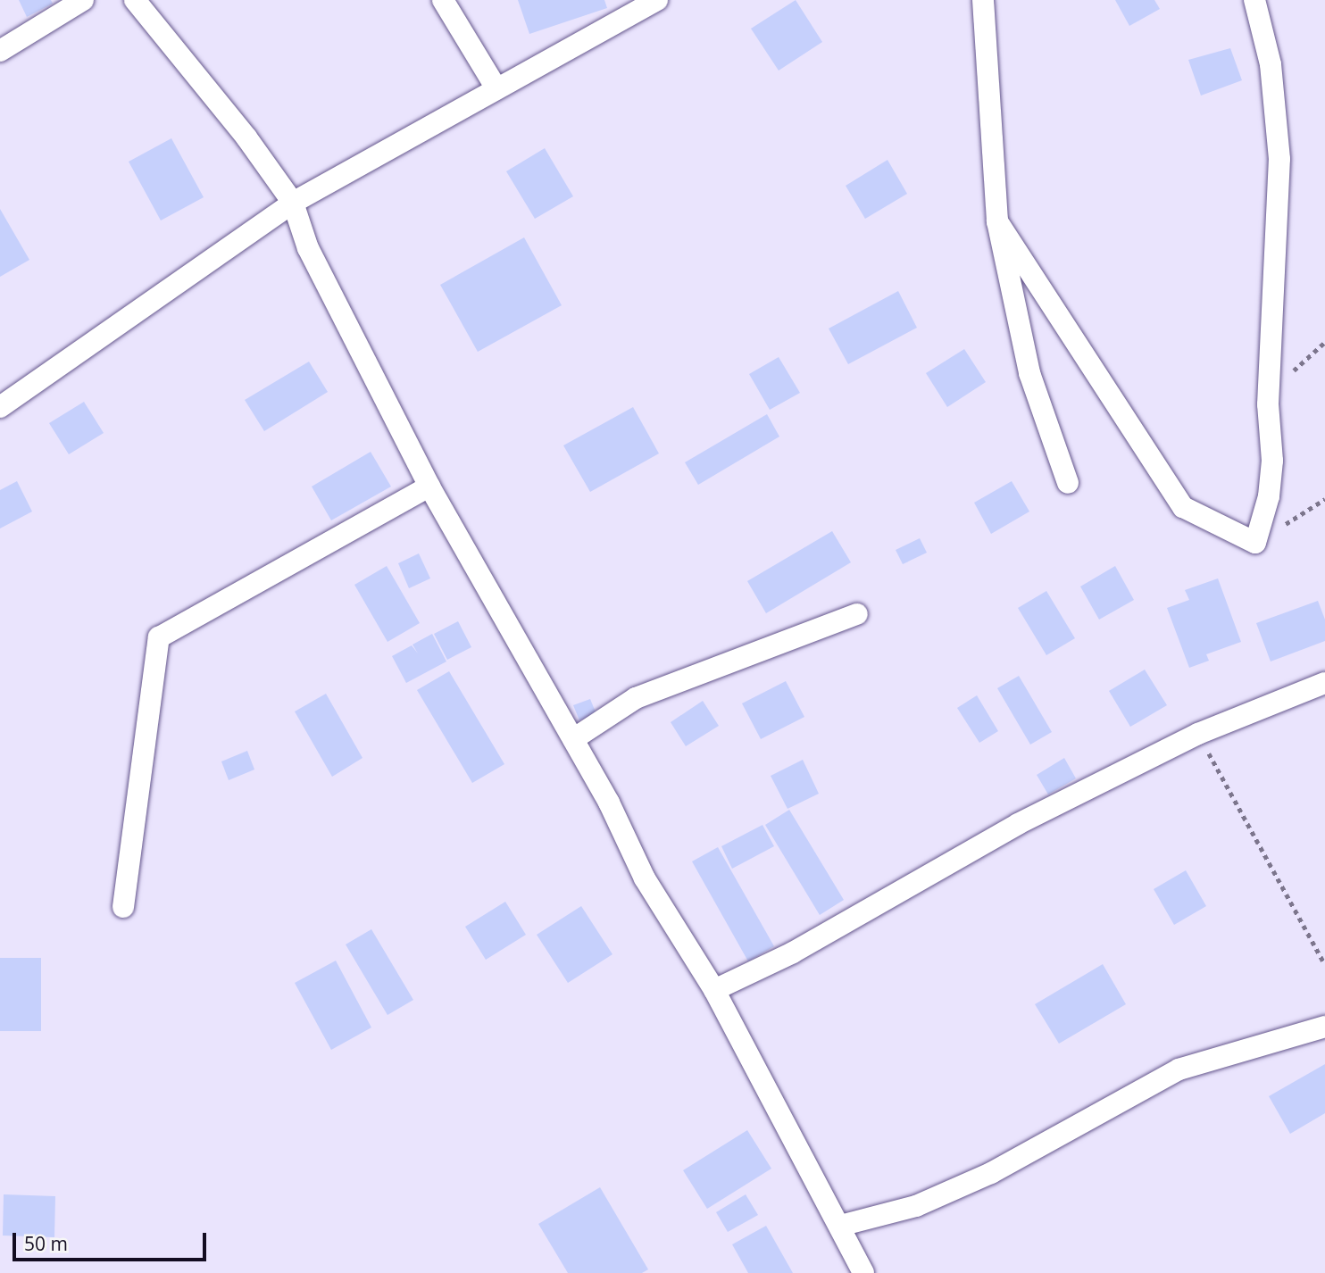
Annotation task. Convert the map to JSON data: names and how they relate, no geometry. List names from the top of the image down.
{
  "scale_bar": "50 m"
}
